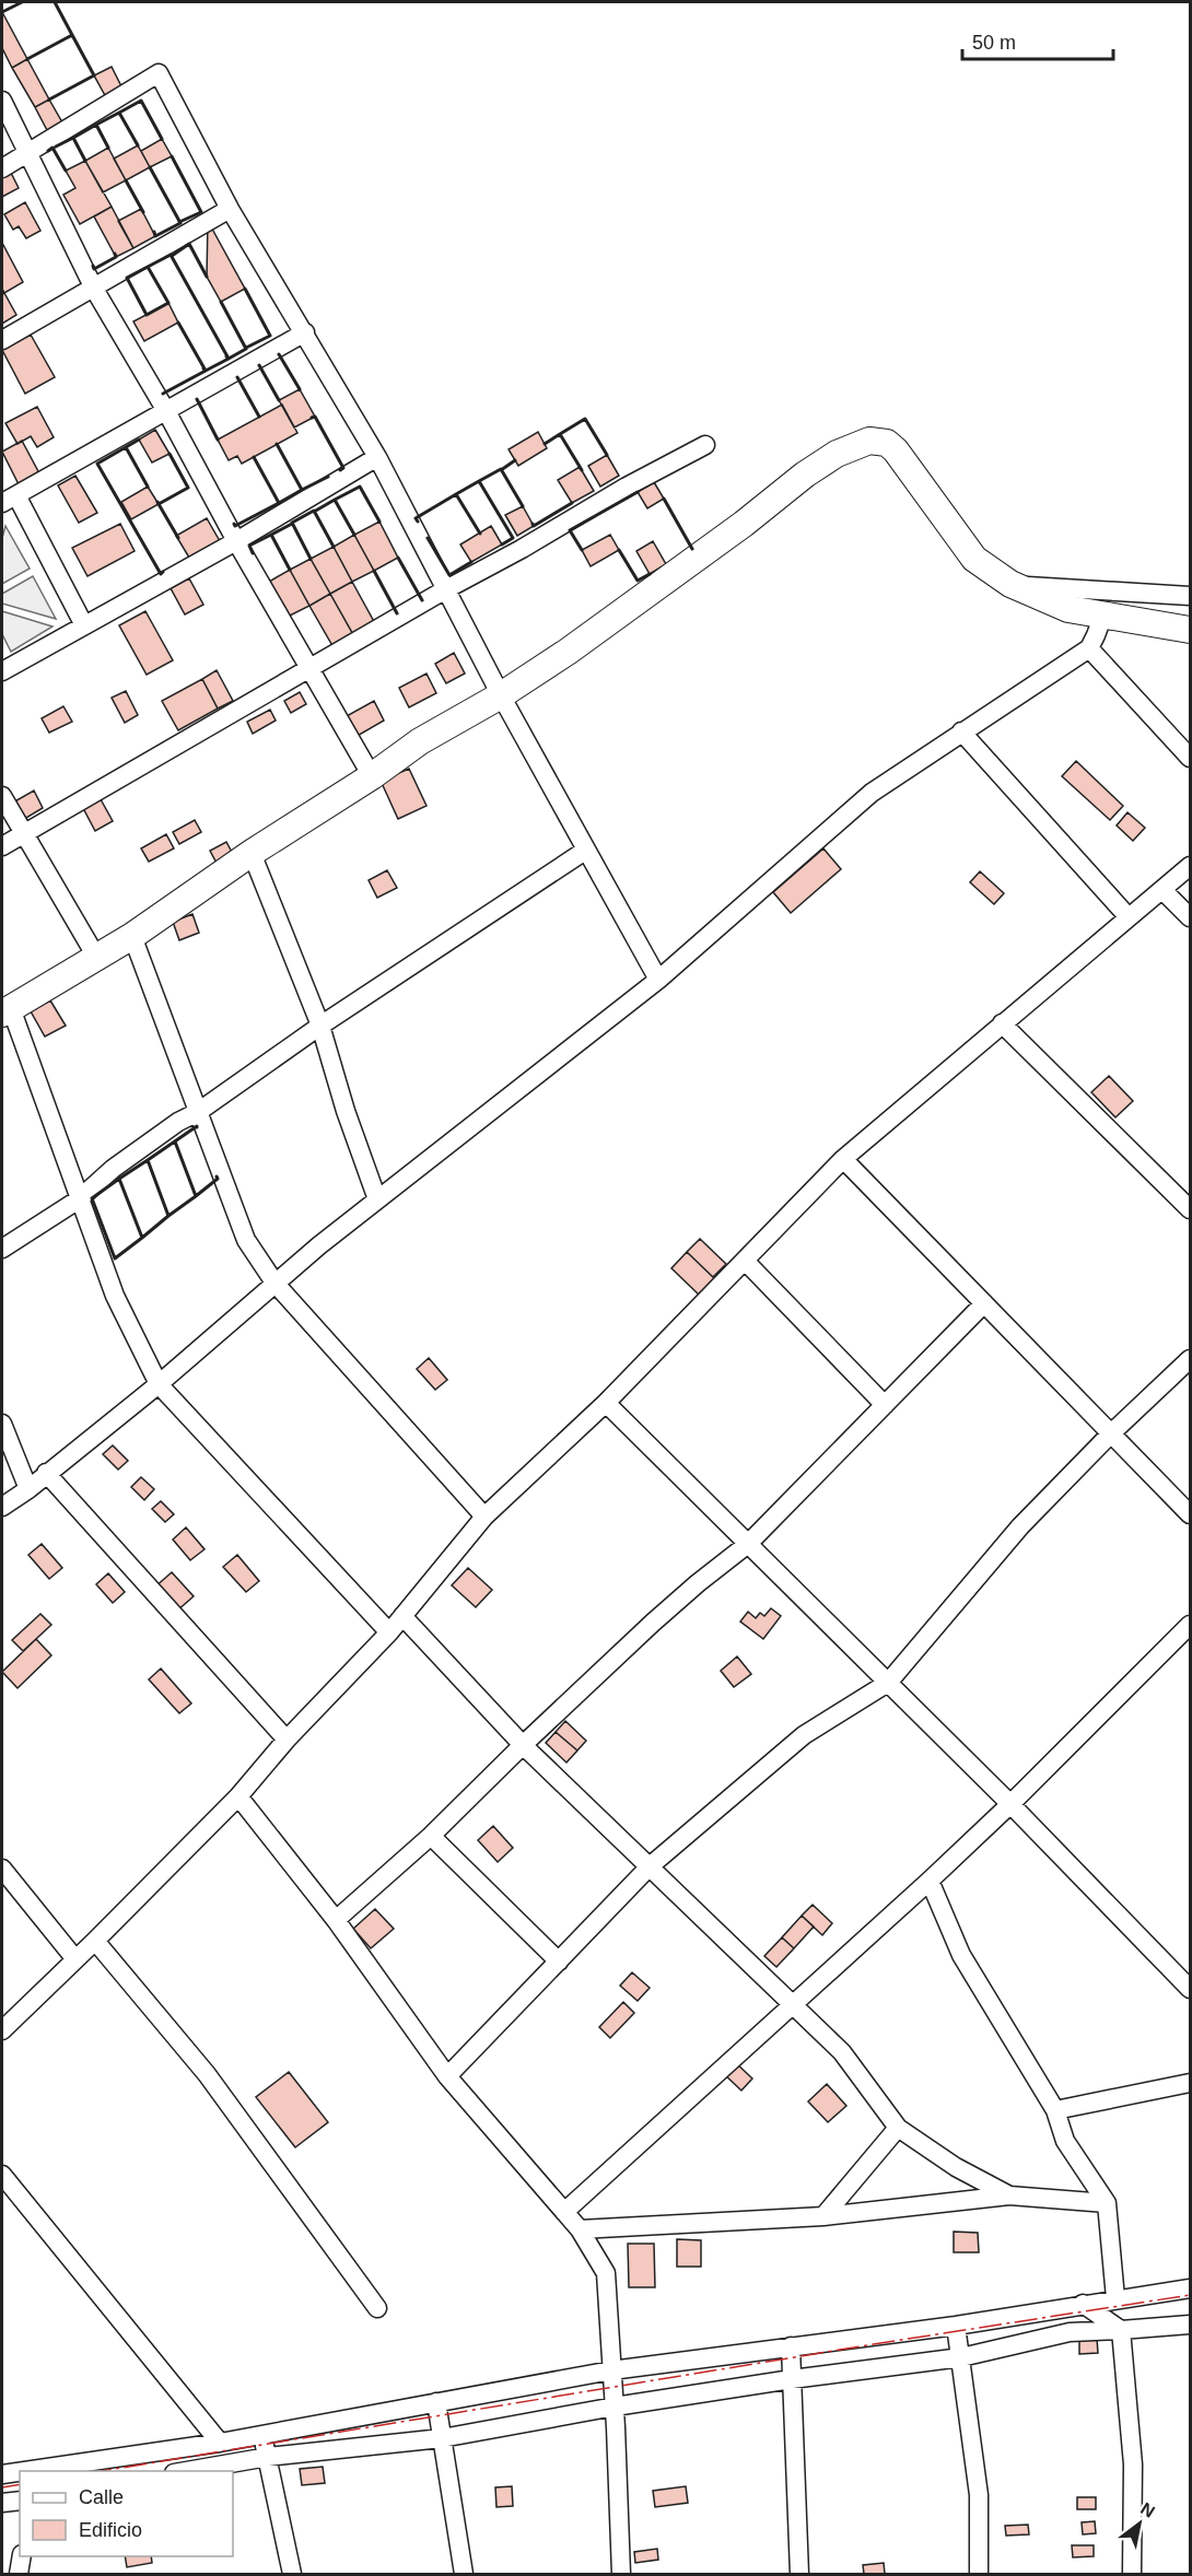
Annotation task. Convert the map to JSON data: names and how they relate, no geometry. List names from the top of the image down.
{
  "legend": ["Calle", "Edificio"],
  "scale_bar": "50 m",
  "north": "top right"
}
